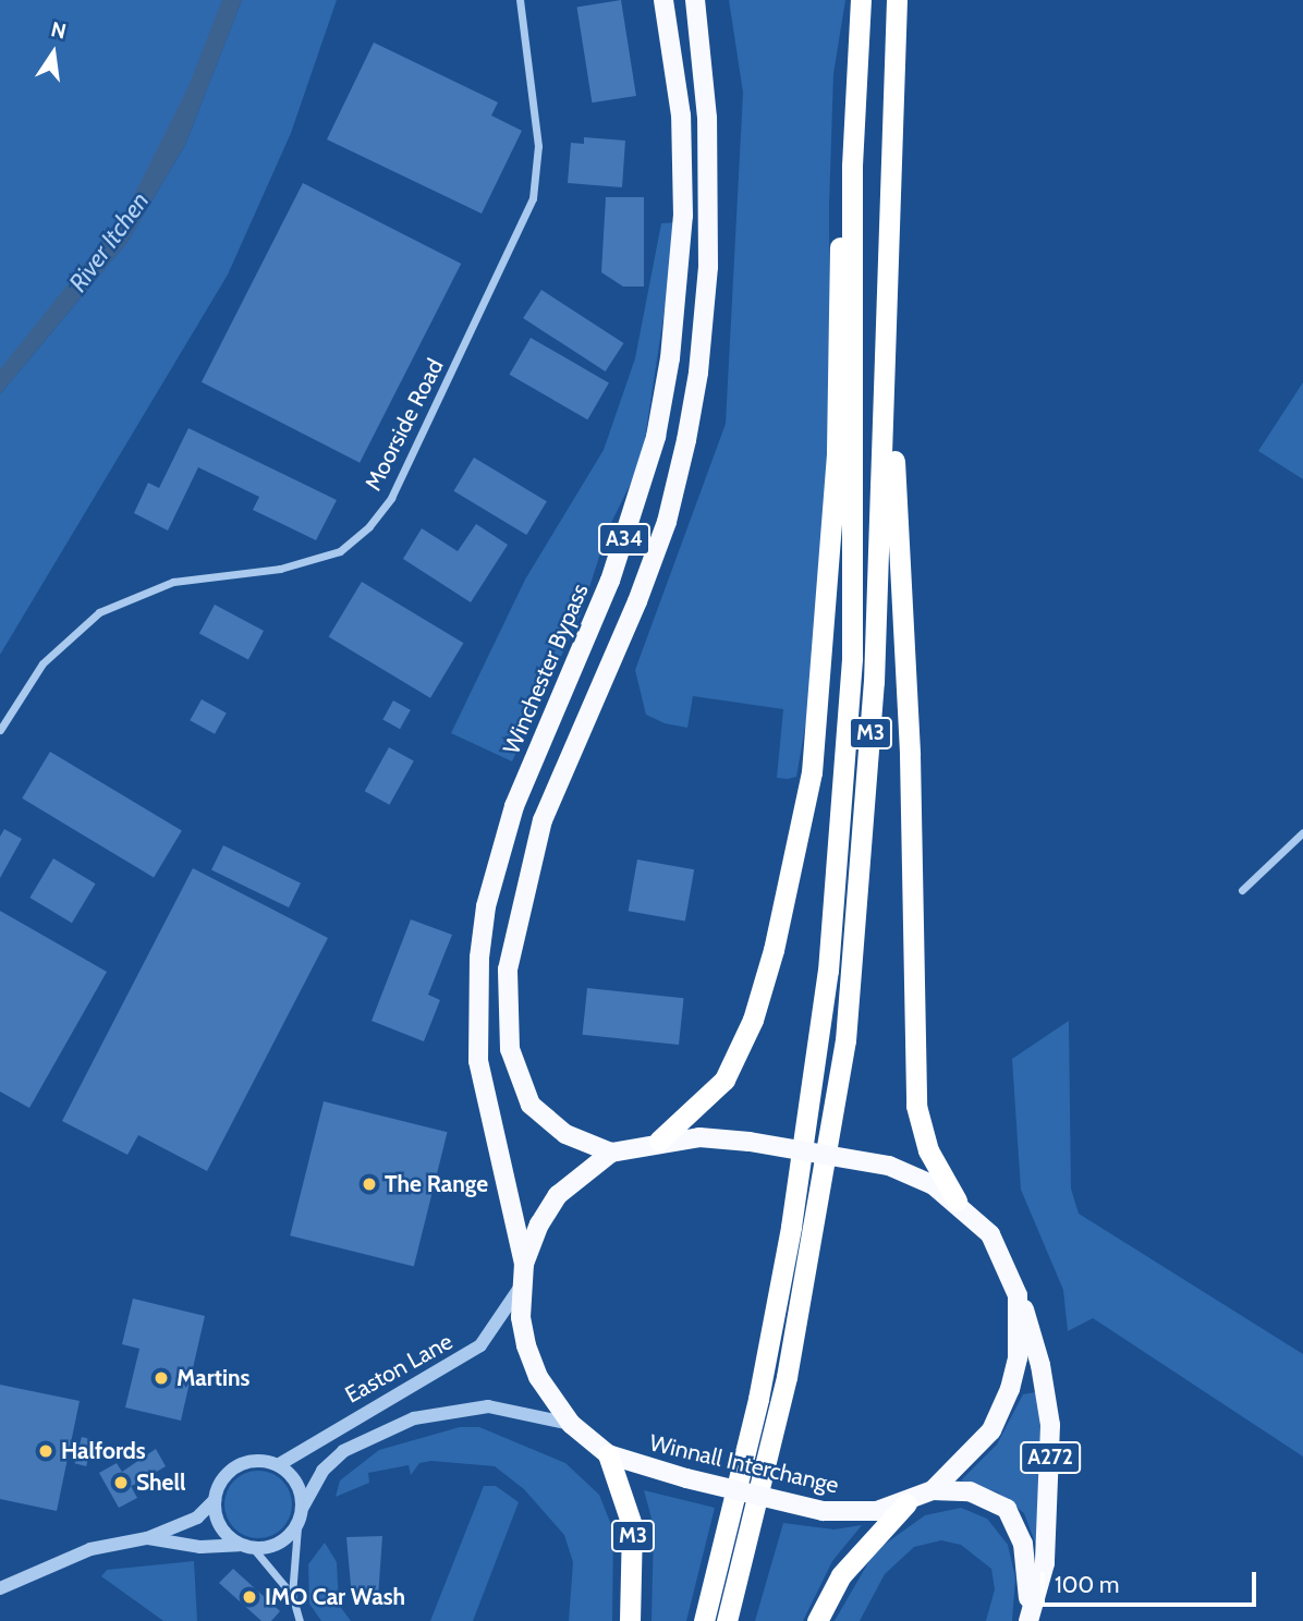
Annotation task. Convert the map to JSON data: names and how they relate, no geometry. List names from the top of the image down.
{
  "streets": {
    "highway": [
      "A34",
      "Winchester Bypass",
      "M3",
      "A272",
      "Winnall Interchange"
    ],
    "street": ["Moorside Road", "Easton Lane"]
  },
  "crossings": [
    ["A34", "Winnall Interchange"],
    ["Winchester Bypass", "Winnall Interchange"],
    ["M3", "Winnall Interchange"],
    ["Easton Lane", "Winnall Interchange"],
    ["A272", "Winnall Interchange"]
  ],
  "water": ["River Itchen"],
  "places": [
    "The Range",
    "Martins",
    "Halfords",
    "Shell",
    "IMO Car Wash"
  ],
  "scale_bar": "100 m",
  "north": "top"
}
